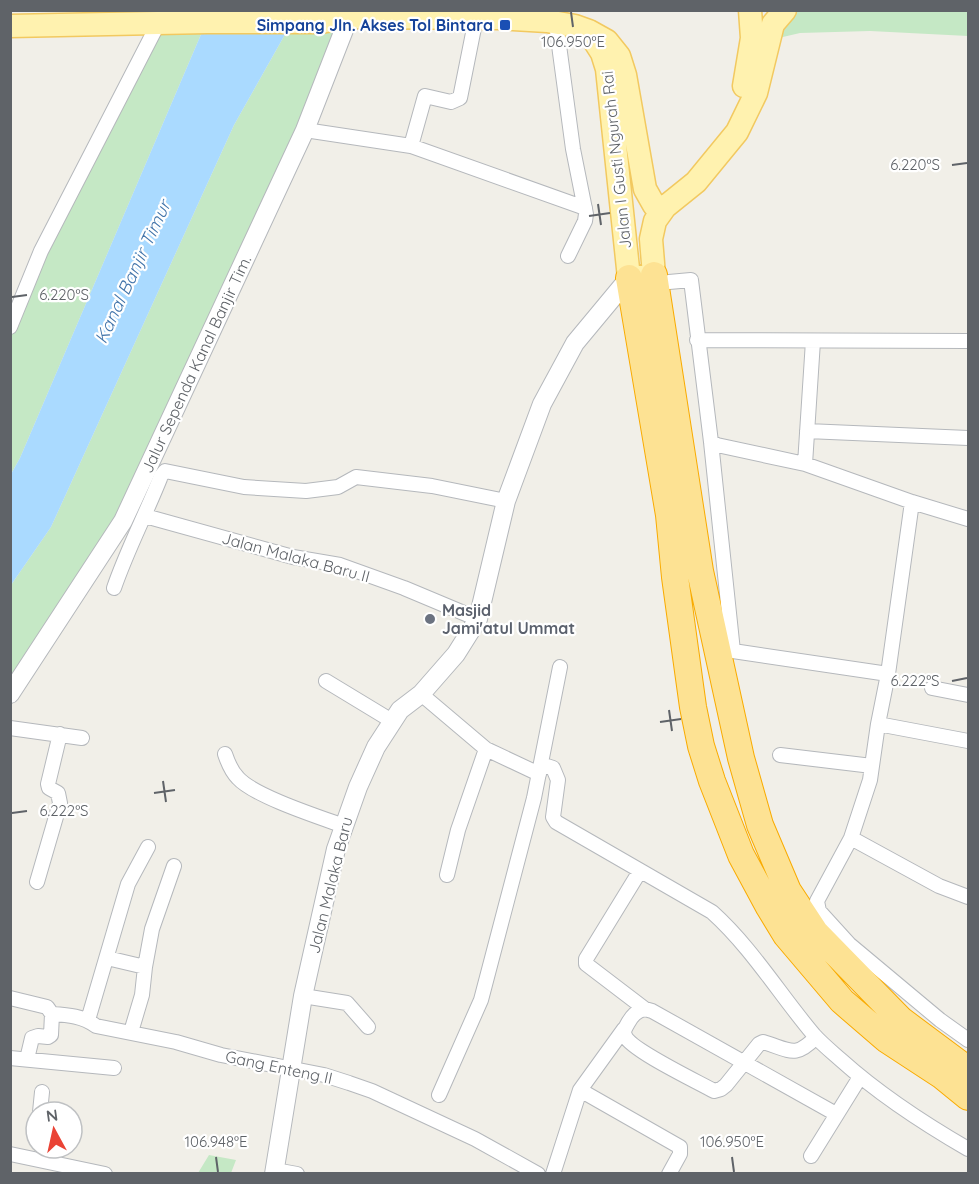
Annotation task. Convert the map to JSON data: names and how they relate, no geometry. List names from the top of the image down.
{
  "streets": {
    "main road": ["Jalan I Gusti Ngurah Rai"],
    "street": [
      "Jalur Sependa Kanal Banjir Tim.",
      "Jalan Malaka Baru II",
      "Jalan Malaka Baru",
      "Gang Enteng II"
    ]
  },
  "crossings": [
    ["Jalan I Gusti Ngurah Rai", "Jalur Sependa Kanal Banjir Tim."],
    ["Jalan I Gusti Ngurah Rai", "Jalan Malaka Baru"],
    ["Jalan Malaka Baru II", "Jalan Malaka Baru"],
    ["Jalan Malaka Baru", "Gang Enteng II"]
  ],
  "water": ["Kanal Banjir Timur"],
  "places": {
    "transit": ["Simpang Jln. Akses Tol Bintara"],
    "other": ["Masjid Jami'atul Ummat"]
  },
  "north": "top",
  "coordinates": [
    "106.950°E",
    "6.220°S",
    "6.222°S",
    "106.948°E"
  ]
}
